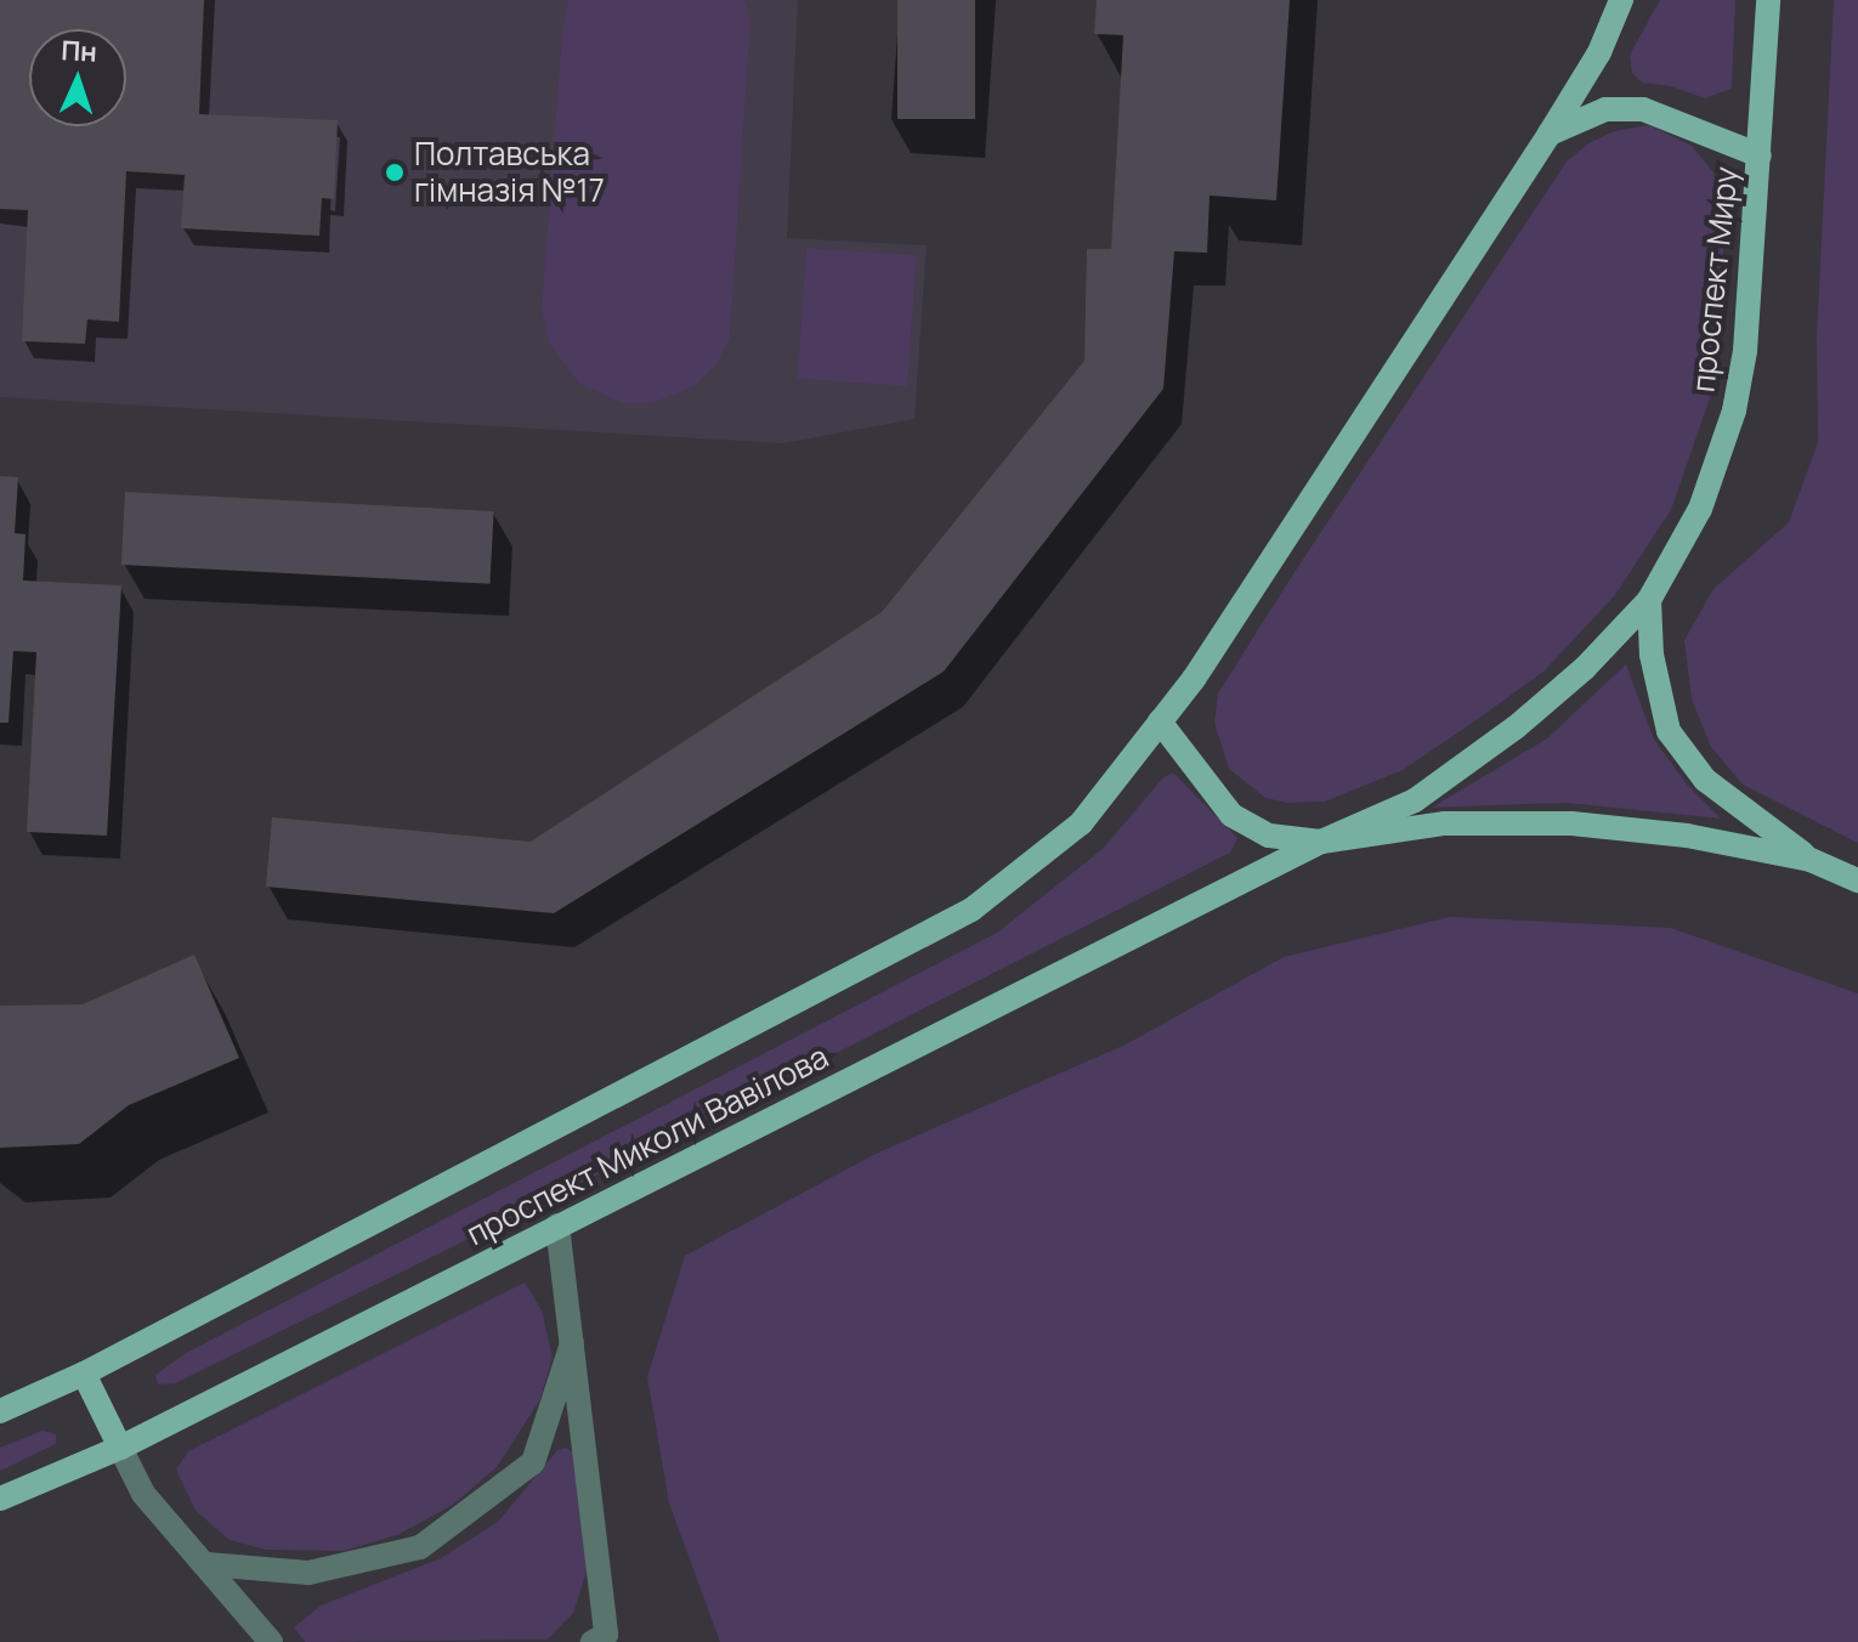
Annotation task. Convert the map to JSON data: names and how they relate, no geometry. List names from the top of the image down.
{
  "streets": {
    "main road": ["проспект Миру", "проспект Миколи Вавілова"]
  },
  "crossings": [
    ["проспект Миру", "проспект Миколи Вавілова"]
  ],
  "places": ["Полтавська гімназія №17"],
  "north": "top"
}
